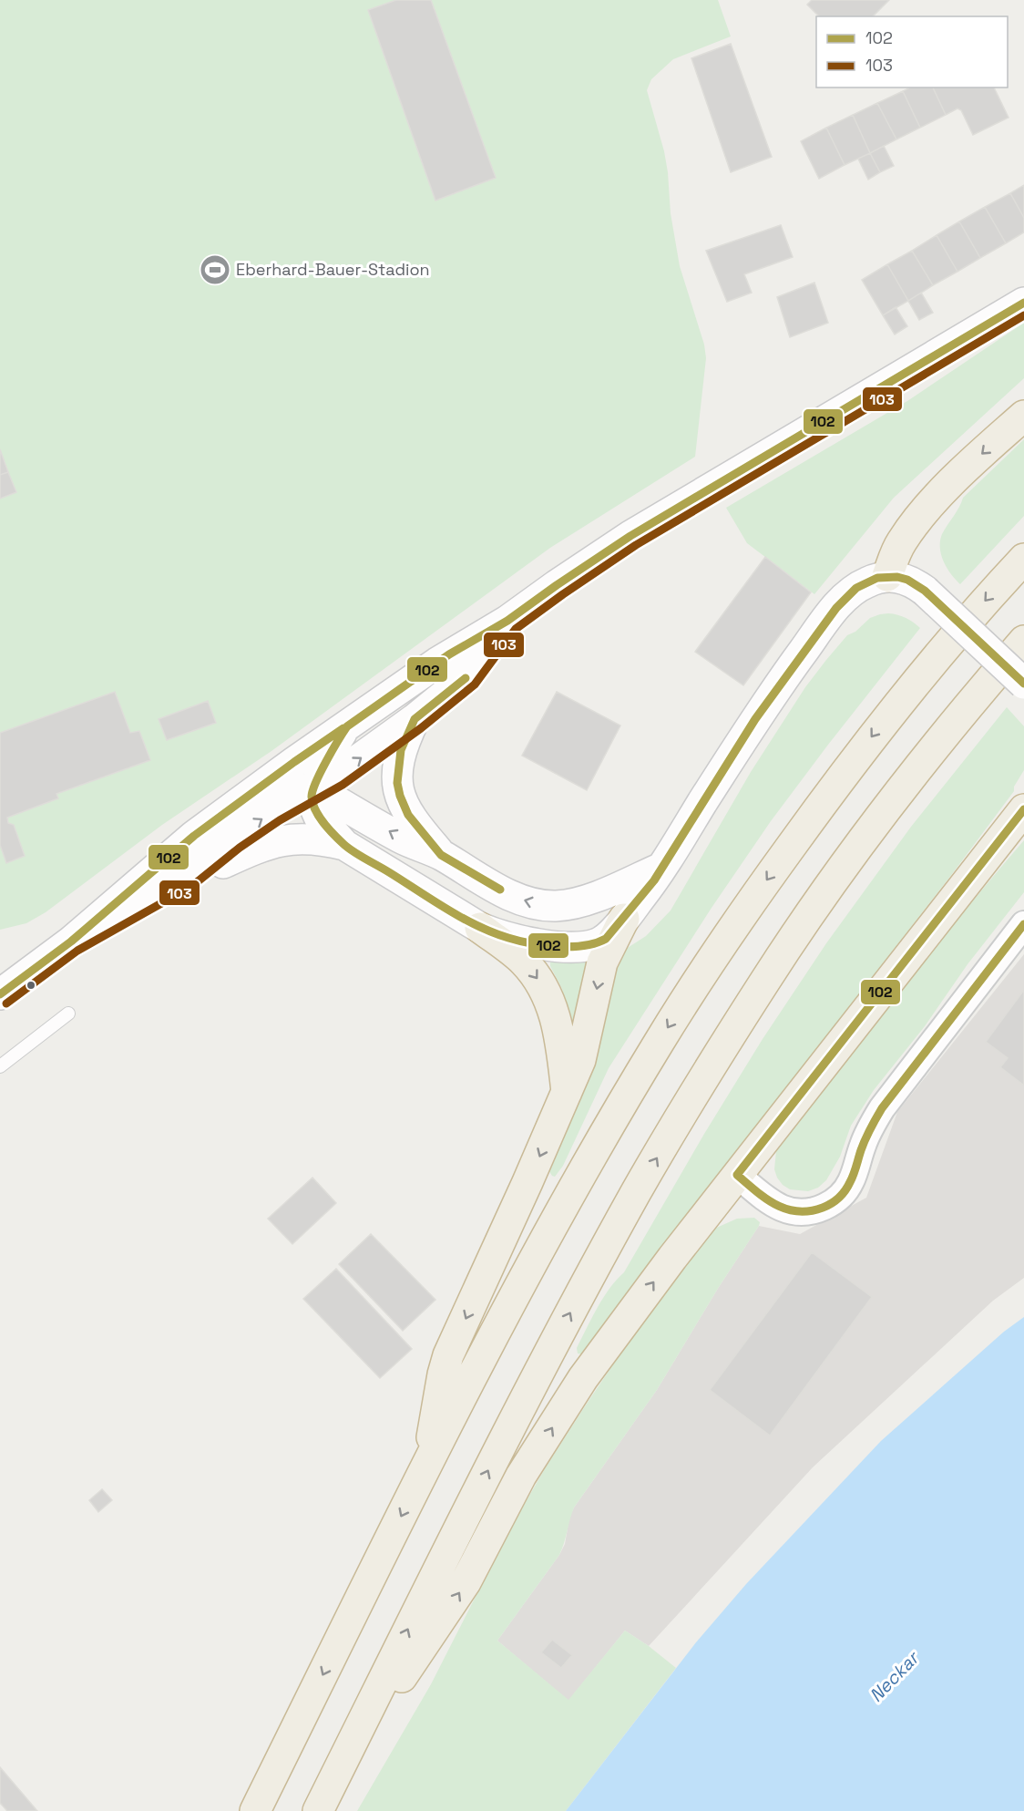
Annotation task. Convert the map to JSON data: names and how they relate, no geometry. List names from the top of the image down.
{
  "water": ["Neckar"],
  "places": {
    "sports": ["Eberhard-Bauer-Stadion"]
  },
  "lines": ["transit line 102", "transit line 103"],
  "legend": ["102", "103"]
}
